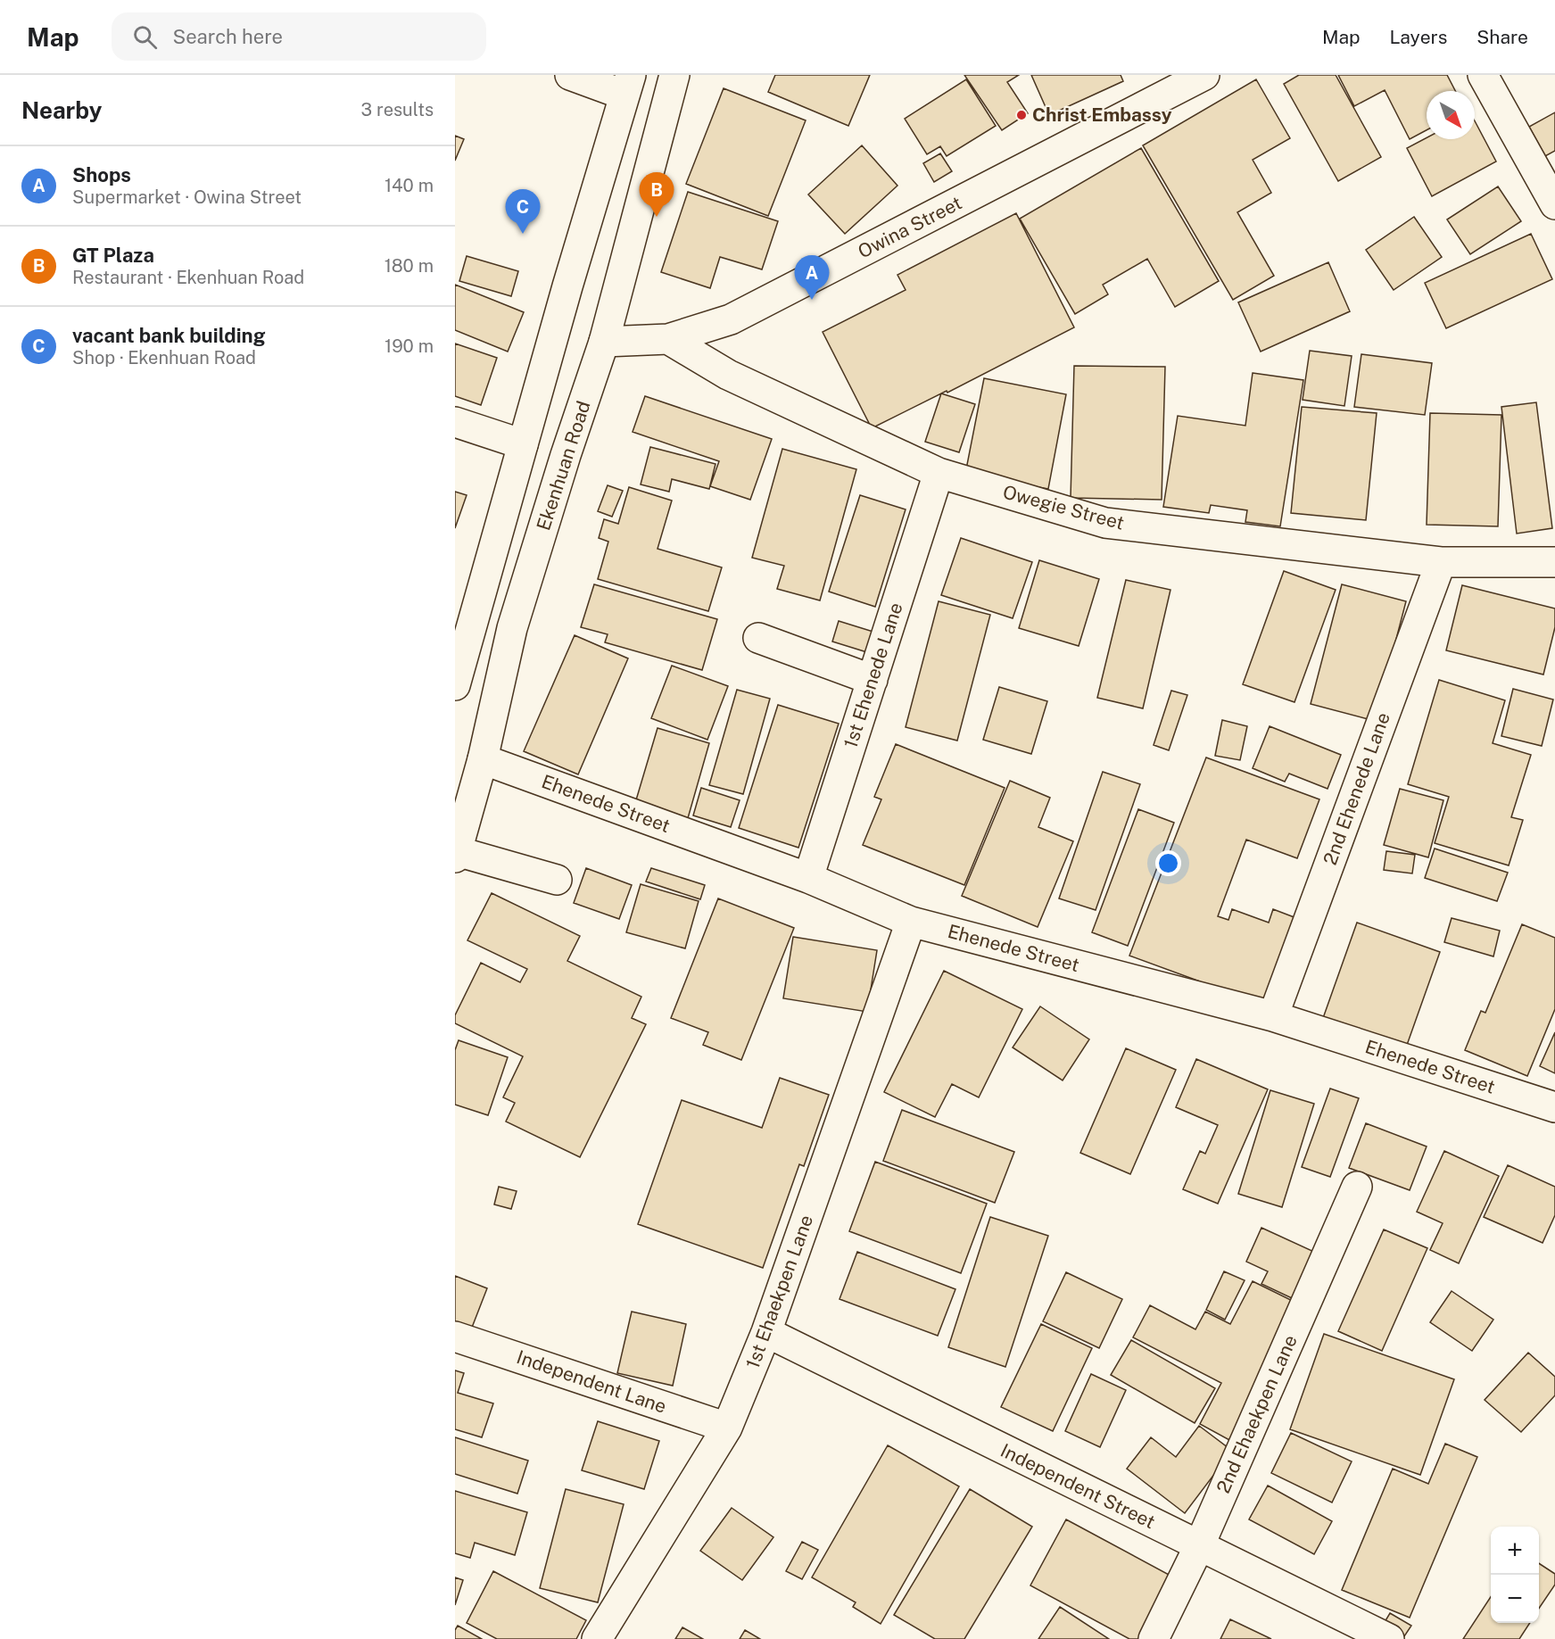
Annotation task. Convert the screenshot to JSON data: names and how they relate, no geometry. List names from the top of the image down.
{
  "streets": {
    "street": [
      "Owina Street",
      "Ekenhuan Road",
      "Owegie Street",
      "1st Ehenede Lane",
      "2nd Ehenede Lane",
      "Ehenede Street",
      "1st Ehaekpen Lane",
      "Independent Lane",
      "2nd Ehaekpen Lane",
      "Independent Street"
    ]
  },
  "crossings": [
    ["Owina Street", "Ekenhuan Road"],
    ["Owina Street", "Owegie Street"],
    ["Ekenhuan Road", "Ehenede Street"],
    ["Owegie Street", "1st Ehenede Lane"],
    ["Owegie Street", "2nd Ehenede Lane"],
    ["1st Ehenede Lane", "Ehenede Street"],
    ["2nd Ehenede Lane", "Ehenede Street"],
    ["Ehenede Street", "1st Ehaekpen Lane"],
    ["1st Ehaekpen Lane", "Independent Lane"],
    ["1st Ehaekpen Lane", "Independent Street"],
    ["2nd Ehaekpen Lane", "Independent Street"]
  ],
  "places": ["Christ Embassy"],
  "north": "bottom right",
  "page": {
    "header": "Map",
    "search": "Search here",
    "nav": ["Map", "Layers", "Share"],
    "heading": ["Nearby", "3 results"],
    "list": [
      {
        "mark": "A",
        "name": "Shops",
        "note": "Supermarket · Owina Street",
        "value": "140 m"
      },
      {
        "mark": "B",
        "name": "GT Plaza",
        "note": "Restaurant · Ekenhuan Road",
        "value": "180 m"
      },
      {
        "mark": "C",
        "name": "vacant bank building",
        "note": "Shop · Ekenhuan Road",
        "value": "190 m"
      }
    ],
    "pins": ["B", "C", "A"],
    "map_buttons": ["+", "−"]
  }
}
